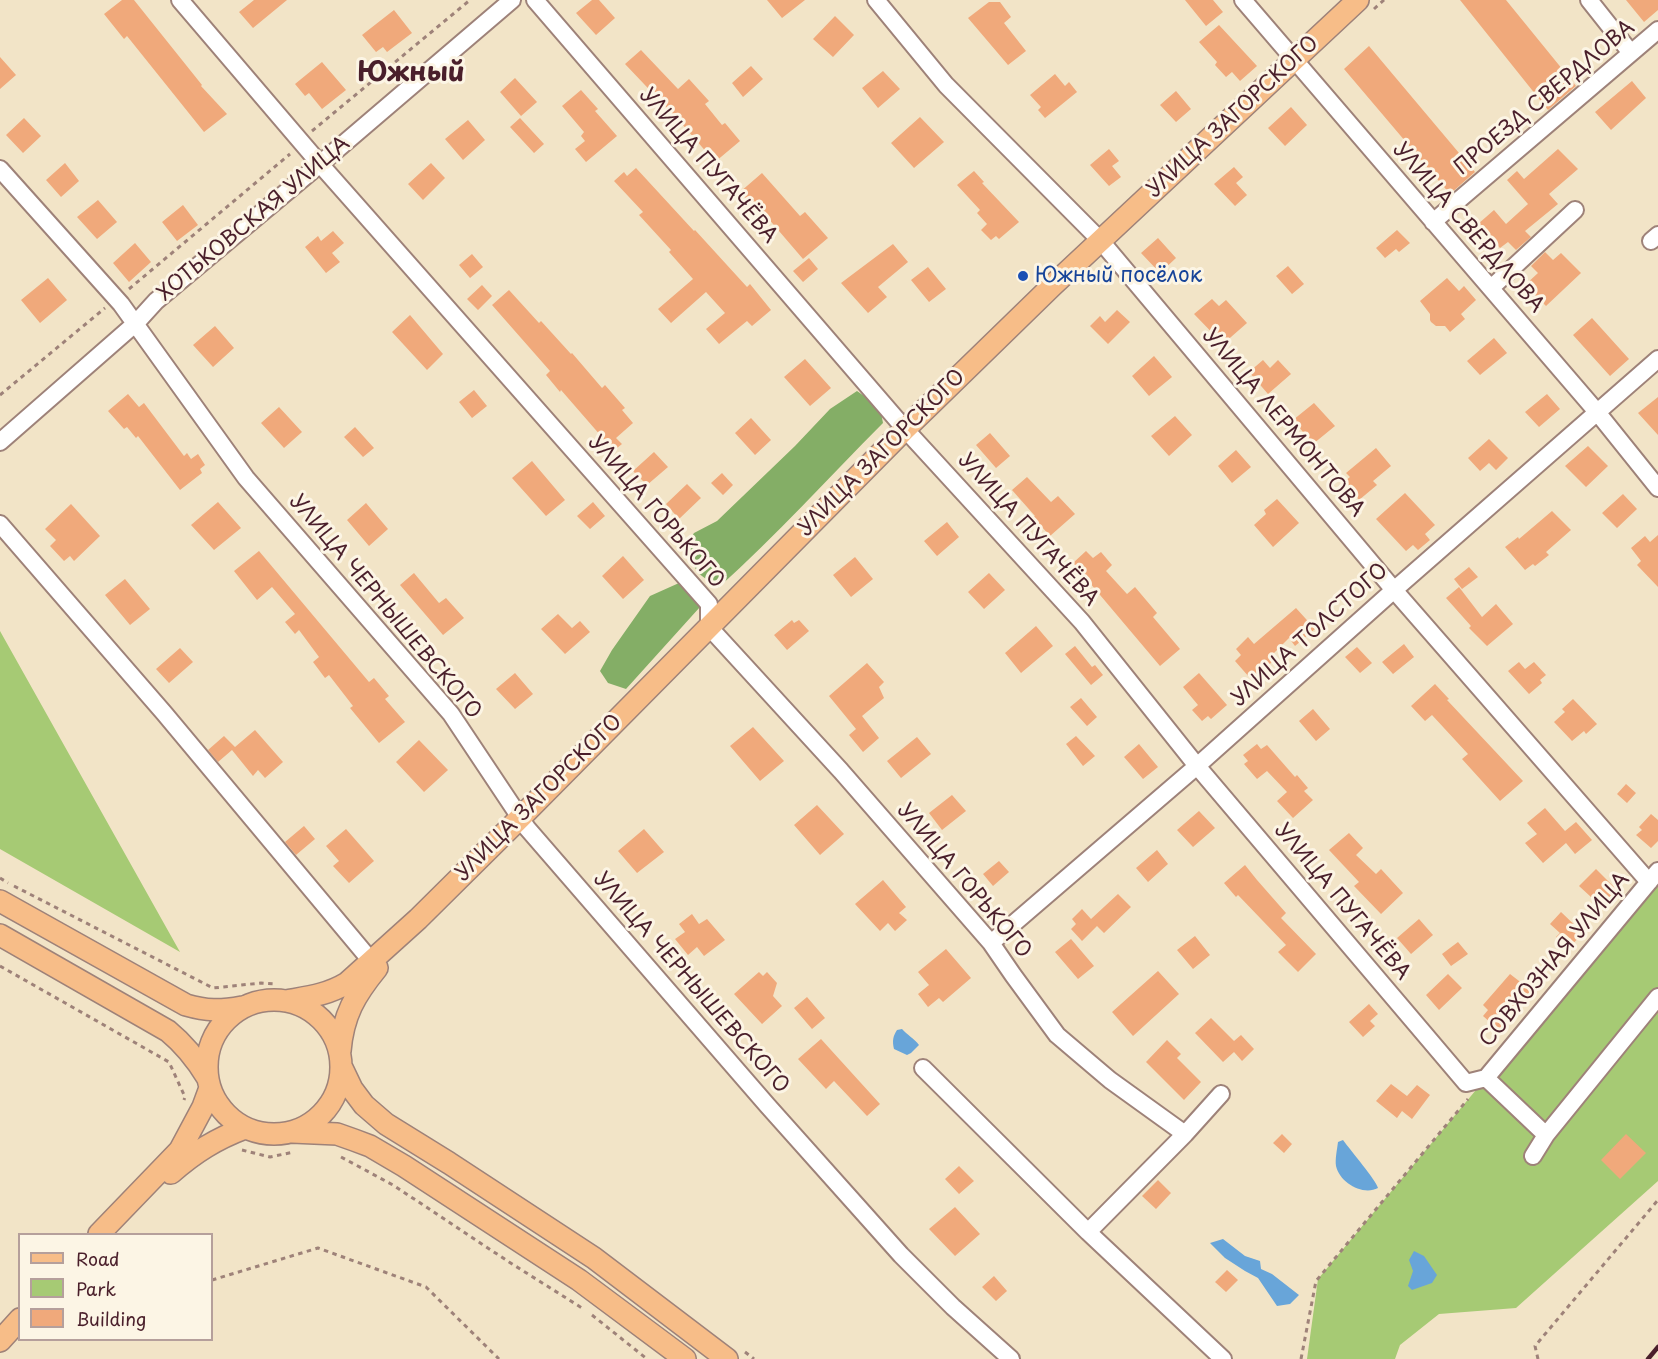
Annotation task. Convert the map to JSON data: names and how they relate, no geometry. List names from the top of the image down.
{
  "streets": {
    "main road": ["УЛИЦА ЗАГОРСКОГО"],
    "street": [
      "ПРОЕЗД СВЕРДЛОВА",
      "УЛИЦА ПУГАЧЁВА",
      "ХОТЬКОВСКАЯ УЛИЦА",
      "УЛИЦА СВЕРДЛОВА",
      "УЛИЦА ЛЕРМОНТОВА",
      "УЛИЦА ГОРЬКОГО",
      "УЛИЦА ЧЕРНЫШЕВСКОГО",
      "УЛИЦА ТОЛСТОГО",
      "СОВХОЗНАЯ УЛИЦА"
    ]
  },
  "crossings": [
    ["ПРОЕЗД СВЕРДЛОВА", "УЛИЦА СВЕРДЛОВА"],
    ["УЛИЦА ЗАГОРСКОГО", "УЛИЦА ПУГАЧЁВА"],
    ["УЛИЦА ЗАГОРСКОГО", "УЛИЦА СВЕРДЛОВА"],
    ["УЛИЦА ЗАГОРСКОГО", "УЛИЦА ЛЕРМОНТОВА"],
    ["УЛИЦА ЗАГОРСКОГО", "УЛИЦА ГОРЬКОГО"],
    ["УЛИЦА ЗАГОРСКОГО", "УЛИЦА ЧЕРНЫШЕВСКОГО"],
    ["УЛИЦА ПУГАЧЁВА", "УЛИЦА ТОЛСТОГО"],
    ["УЛИЦА ПУГАЧЁВА", "СОВХОЗНАЯ УЛИЦА"],
    ["ХОТЬКОВСКАЯ УЛИЦА", "УЛИЦА ГОРЬКОГО"],
    ["ХОТЬКОВСКАЯ УЛИЦА", "УЛИЦА ЧЕРНЫШЕВСКОГО"],
    ["УЛИЦА СВЕРДЛОВА", "УЛИЦА ТОЛСТОГО"],
    ["УЛИЦА ЛЕРМОНТОВА", "УЛИЦА ТОЛСТОГО"],
    ["УЛИЦА ЛЕРМОНТОВА", "СОВХОЗНАЯ УЛИЦА"],
    ["УЛИЦА ГОРЬКОГО", "УЛИЦА ТОЛСТОГО"]
  ],
  "districts": ["Южный"],
  "places": ["Южный посёлок"],
  "legend": ["Road", "Park", "Building"]
}
